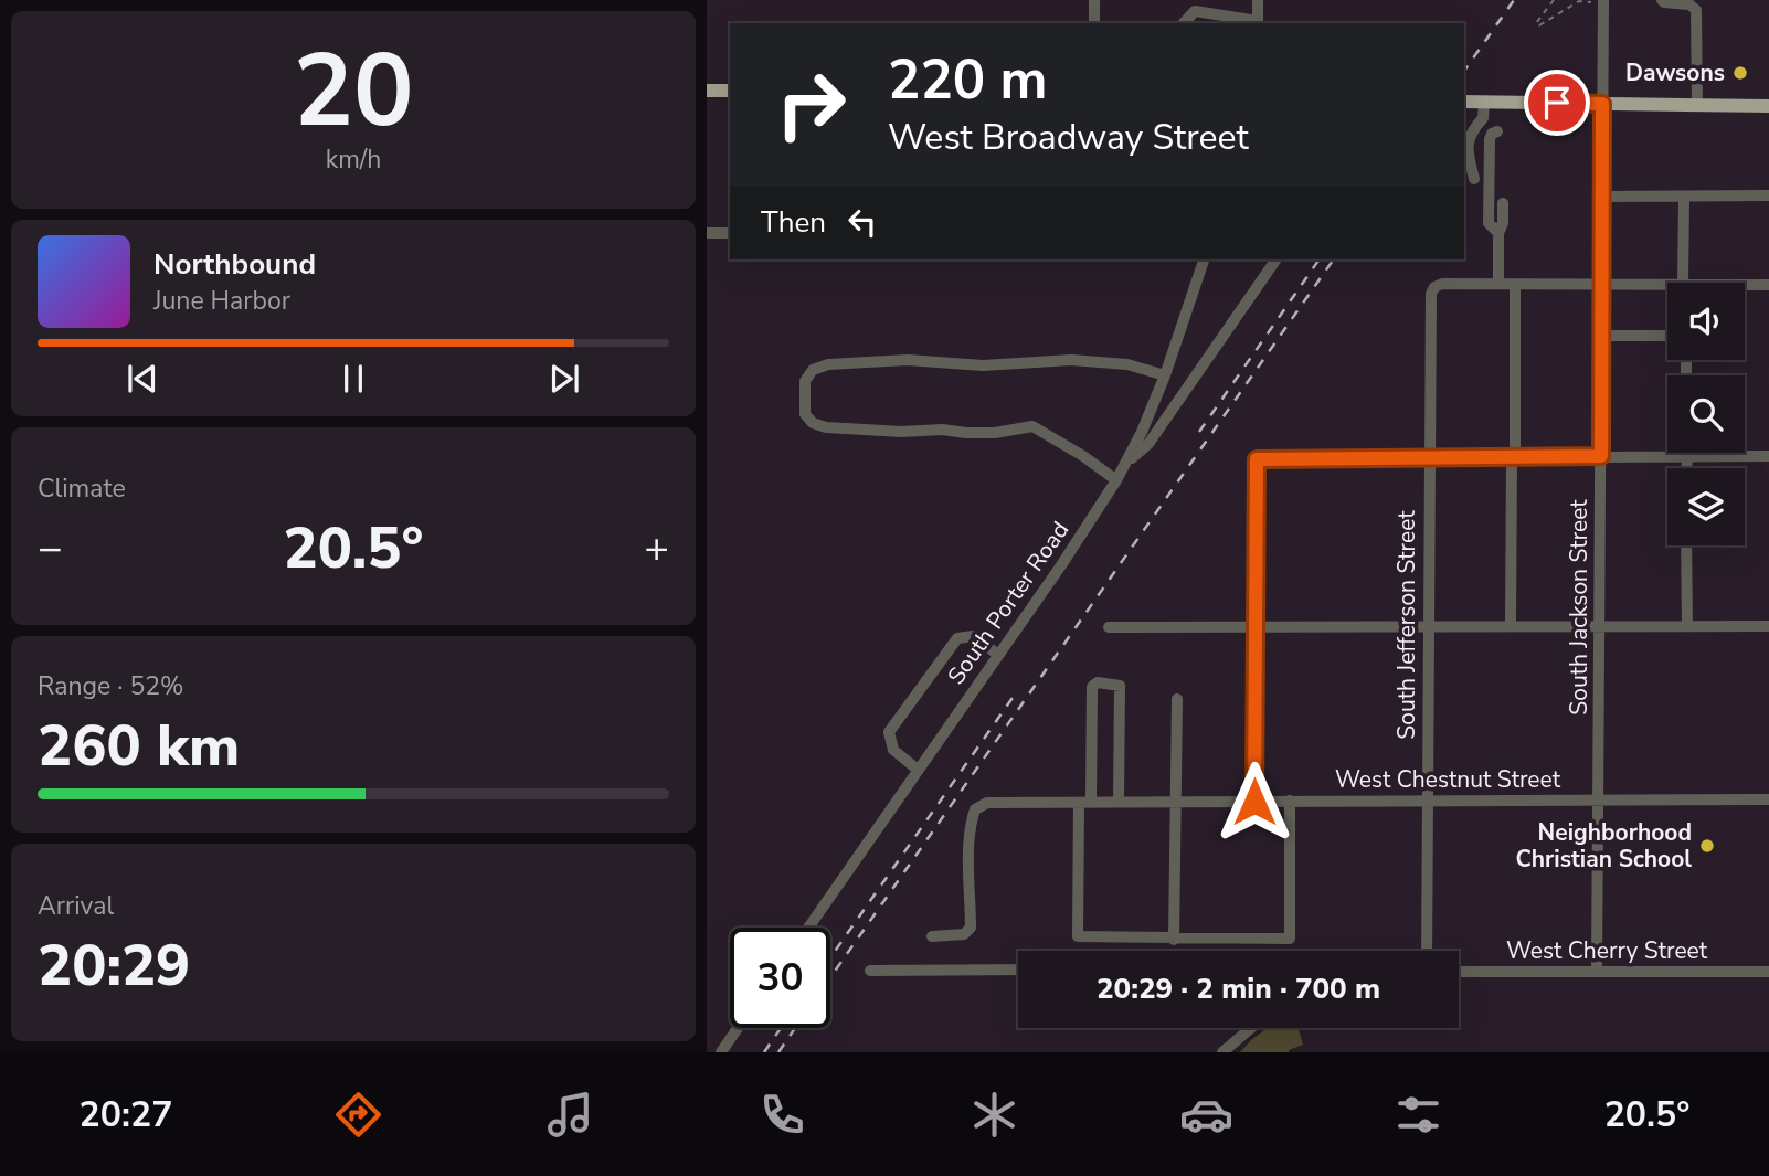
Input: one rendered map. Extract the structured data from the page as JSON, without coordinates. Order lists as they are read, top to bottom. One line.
{"streets":{"street":["South Porter Road","South Jackson Street","South Jefferson Street","West Chestnut Street","West Cherry Street"]},"crossings":[["South Jackson Street","West Chestnut Street"],["South Jackson Street","West Cherry Street"],["South Jefferson Street","West Chestnut Street"]],"places":["Dawsons","Neighborhood Christian School"],"page":{"tile":[["20","km/h"],"Climate",["Range · 52%","260 km"],["Arrival","20:29"]],"turn":["220 m","West Broadway Street"],"then":"Then","song":["Northbound","June Harbor"],"heat":["−","20.5°","+"],"limit":"30","trip":"20:29 · 2 min · 700 m","tabs":["20:27","20.5°"]}}
